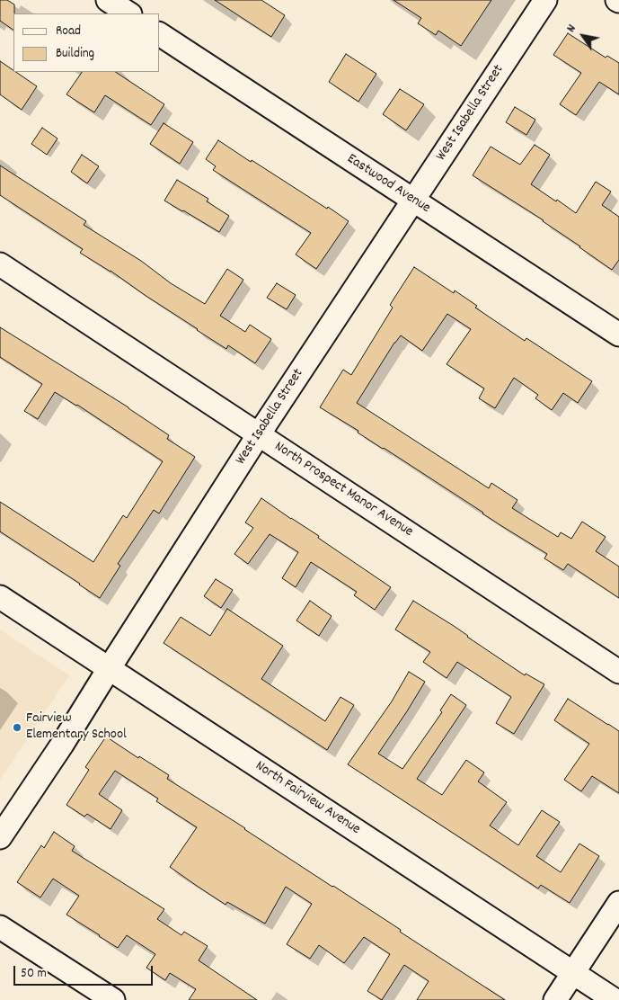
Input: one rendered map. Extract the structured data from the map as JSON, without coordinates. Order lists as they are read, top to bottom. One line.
{"streets":{"street":["West Isabella Street","Eastwood Avenue","North Prospect Manor Avenue","North Fairview Avenue"]},"crossings":[["West Isabella Street","Eastwood Avenue"],["West Isabella Street","North Prospect Manor Avenue"],["West Isabella Street","North Fairview Avenue"]],"places":["Fairview Elementary School"],"legend":["Road","Building"],"scale_bar":"50 m","north":"top left"}
